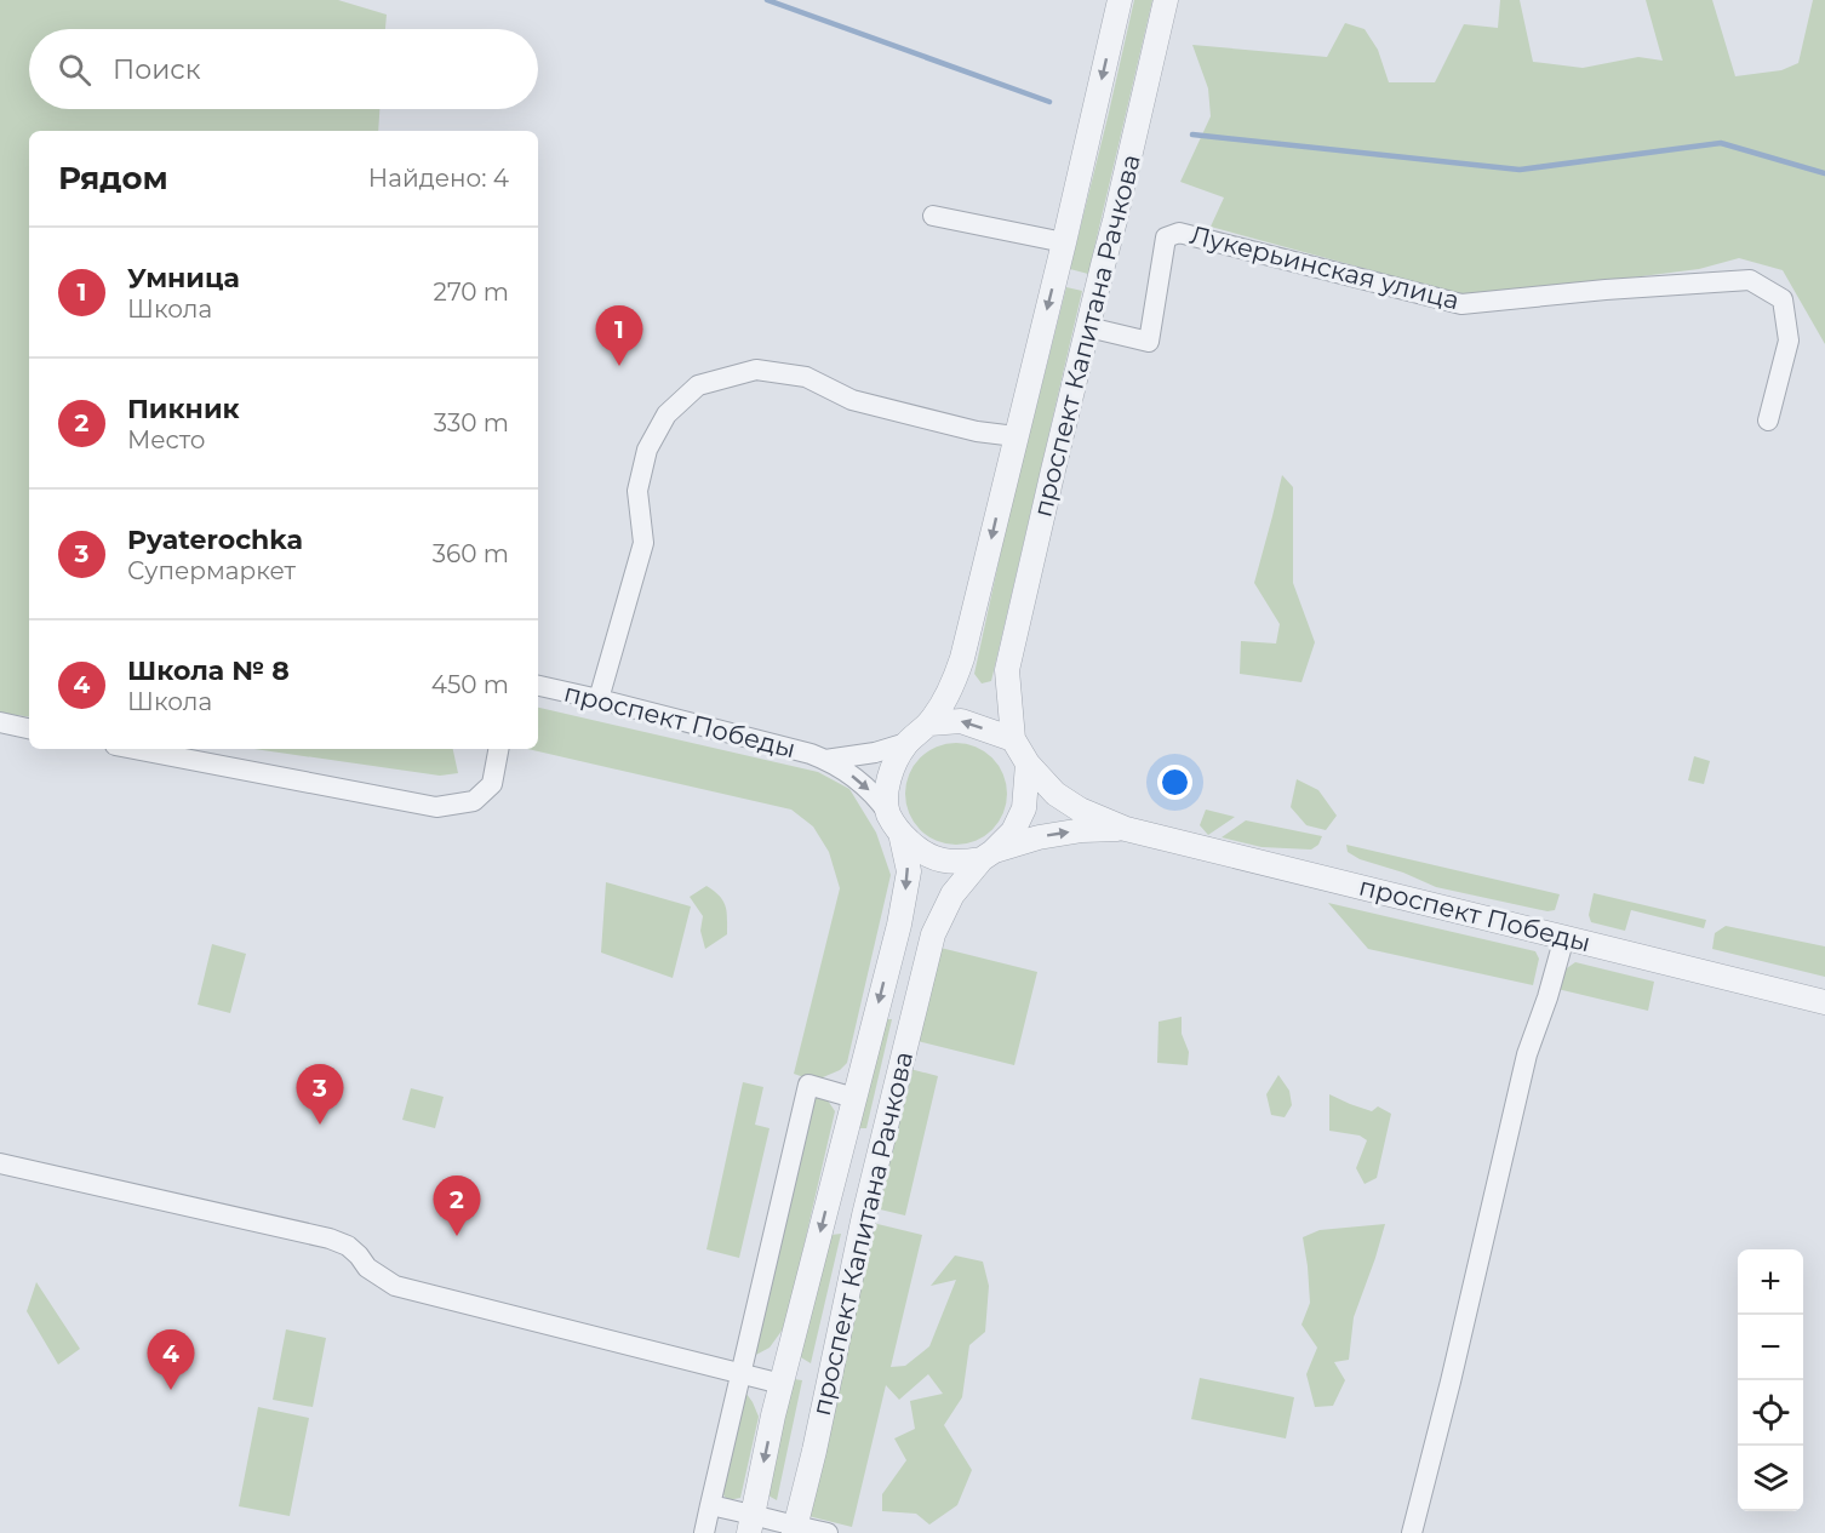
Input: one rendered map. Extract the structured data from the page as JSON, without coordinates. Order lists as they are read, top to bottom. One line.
{"streets":{"street":["Лукерьинская улица","проспект Капитана Рачкова","проспект Победы"]},"crossings":[["Лукерьинская улица","проспект Капитана Рачкова"]],"page":{"search":"Поиск","heading":["Рядом","Найдено: 4"],"list":[{"mark":"1","name":"Умница","note":"Школа","value":"270 m"},{"mark":"2","name":"Пикник","note":"Место","value":"330 m"},{"mark":"3","name":"Pyaterochka","note":"Супермаркет","value":"360 m"},{"mark":"4","name":"Школа № 8","note":"Школа","value":"450 m"}],"pins":["1","3","2","4"],"map_buttons":["+","−"]}}
